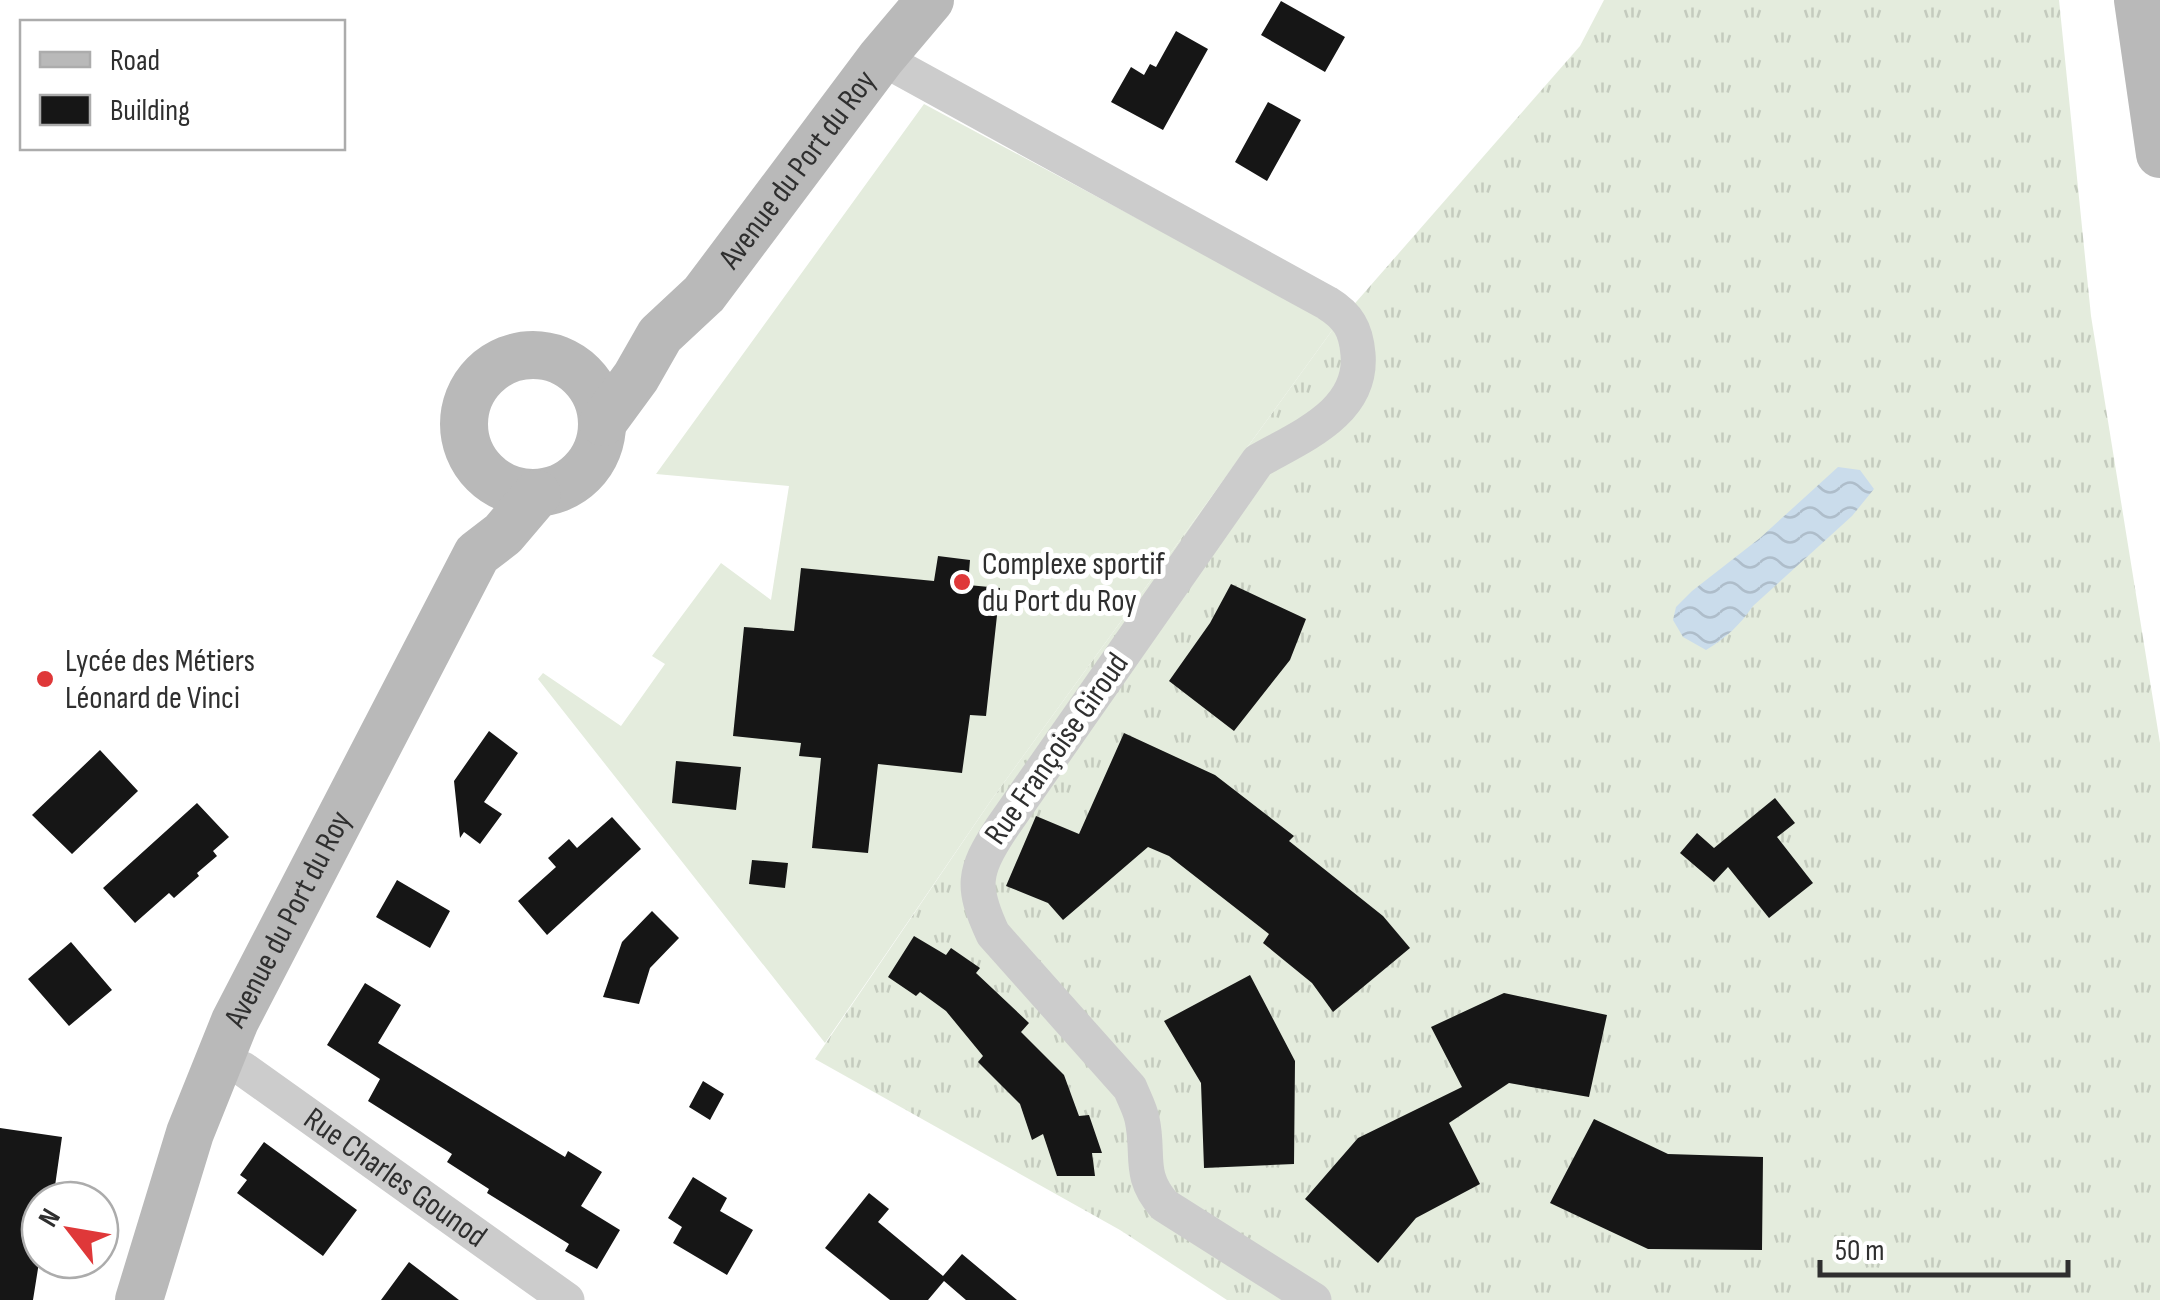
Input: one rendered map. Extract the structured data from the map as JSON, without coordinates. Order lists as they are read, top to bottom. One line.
{"streets":{"street":["Avenue du Port du Roy","Rue Françoise Giroud","Rue Charles Gounod"]},"crossings":[["Avenue du Port du Roy","Rue Françoise Giroud"],["Avenue du Port du Roy","Rue Charles Gounod"]],"places":["Complexe sportif du Port du Roy","Lycée des Métiers Léonard de Vinci"],"legend":["Road","Building"],"scale_bar":"50 m","north":"top left"}
